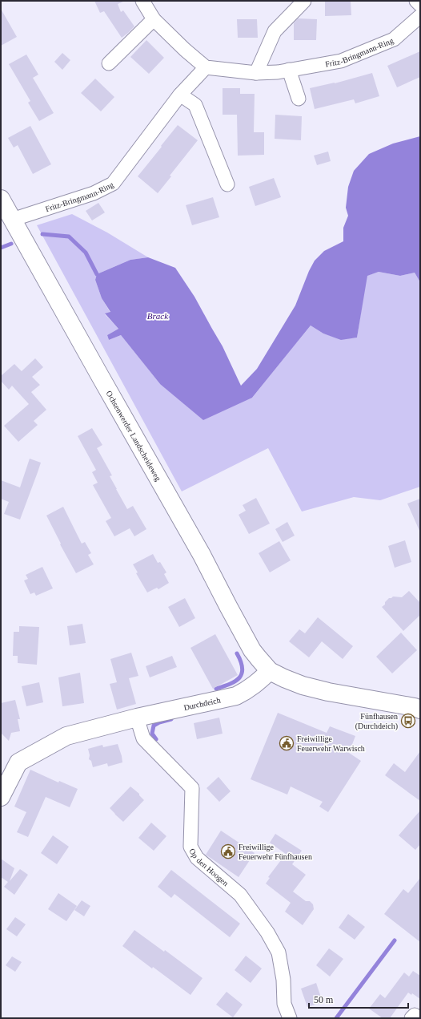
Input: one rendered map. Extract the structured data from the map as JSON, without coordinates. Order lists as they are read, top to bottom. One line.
{"streets":{"street":["Fritz-Bringmann-Ring","Ochsenwerder Landscheideweg","Durchdeich","Op den Hoogen"]},"crossings":[["Fritz-Bringmann-Ring","Ochsenwerder Landscheideweg"],["Ochsenwerder Landscheideweg","Durchdeich"],["Durchdeich","Op den Hoogen"]],"water":["Brack"],"places":{"bus stop":["Fünfhausen (Durchdeich)"],"public building":["Freiwillige Feuerwehr Warwisch","Freiwillige Feuerwehr Fünfhausen"]},"scale_bar":"50 m"}
